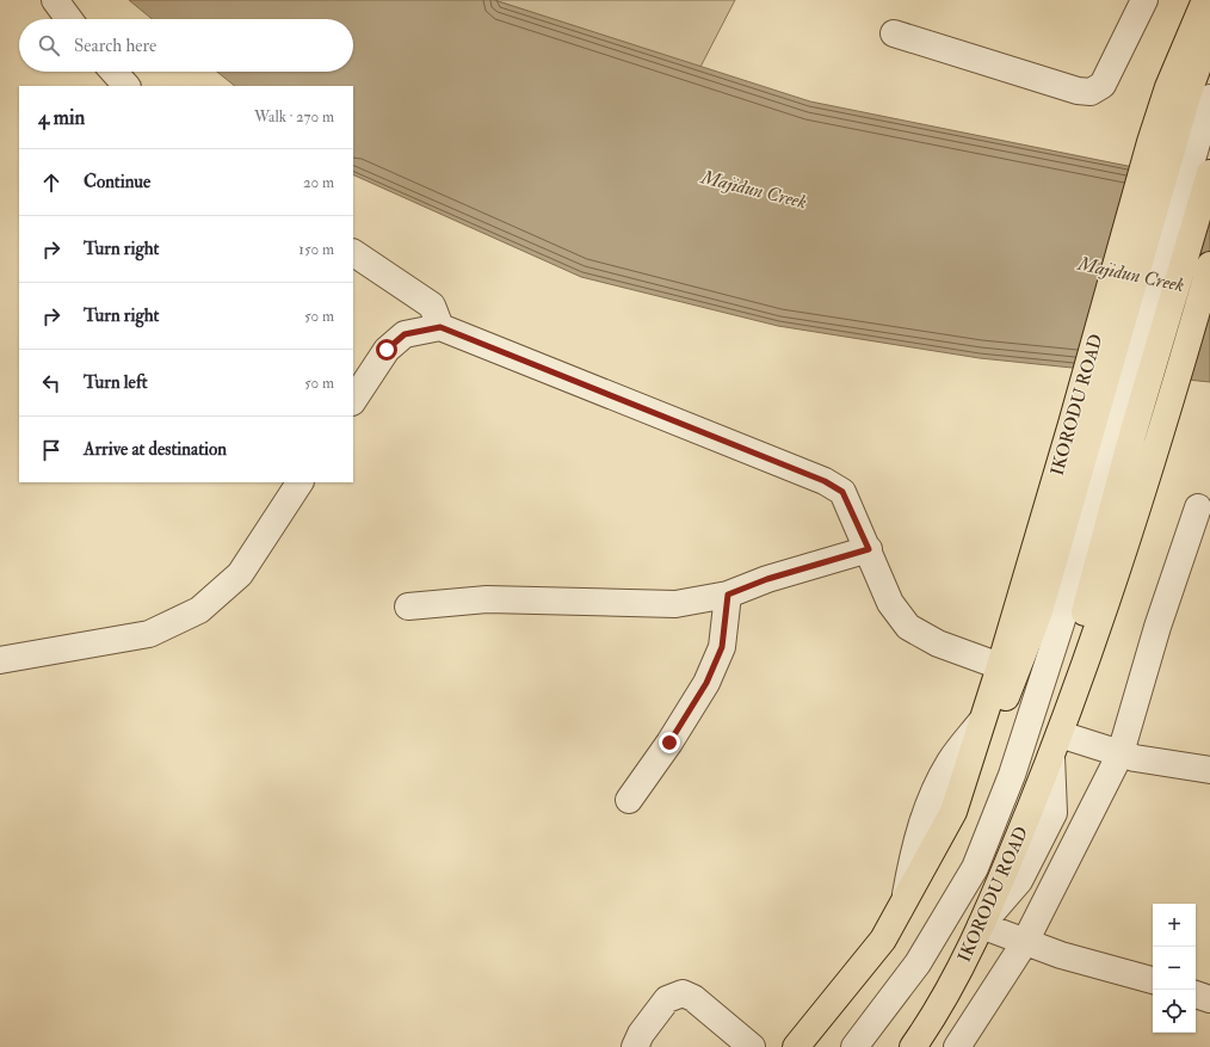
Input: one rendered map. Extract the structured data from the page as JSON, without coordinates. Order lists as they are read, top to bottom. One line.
{"streets":{"highway":["IKORODU ROAD"]},"water":["Majidun Creek"],"page":{"search":"Search here","heading":["4 min","Walk · 270 m"],"list":[["Continue","20 m"],["Turn right","150 m"],["Turn right","50 m"],["Turn left","50 m"],"Arrive at destination"],"map_buttons":["+","−"]}}
